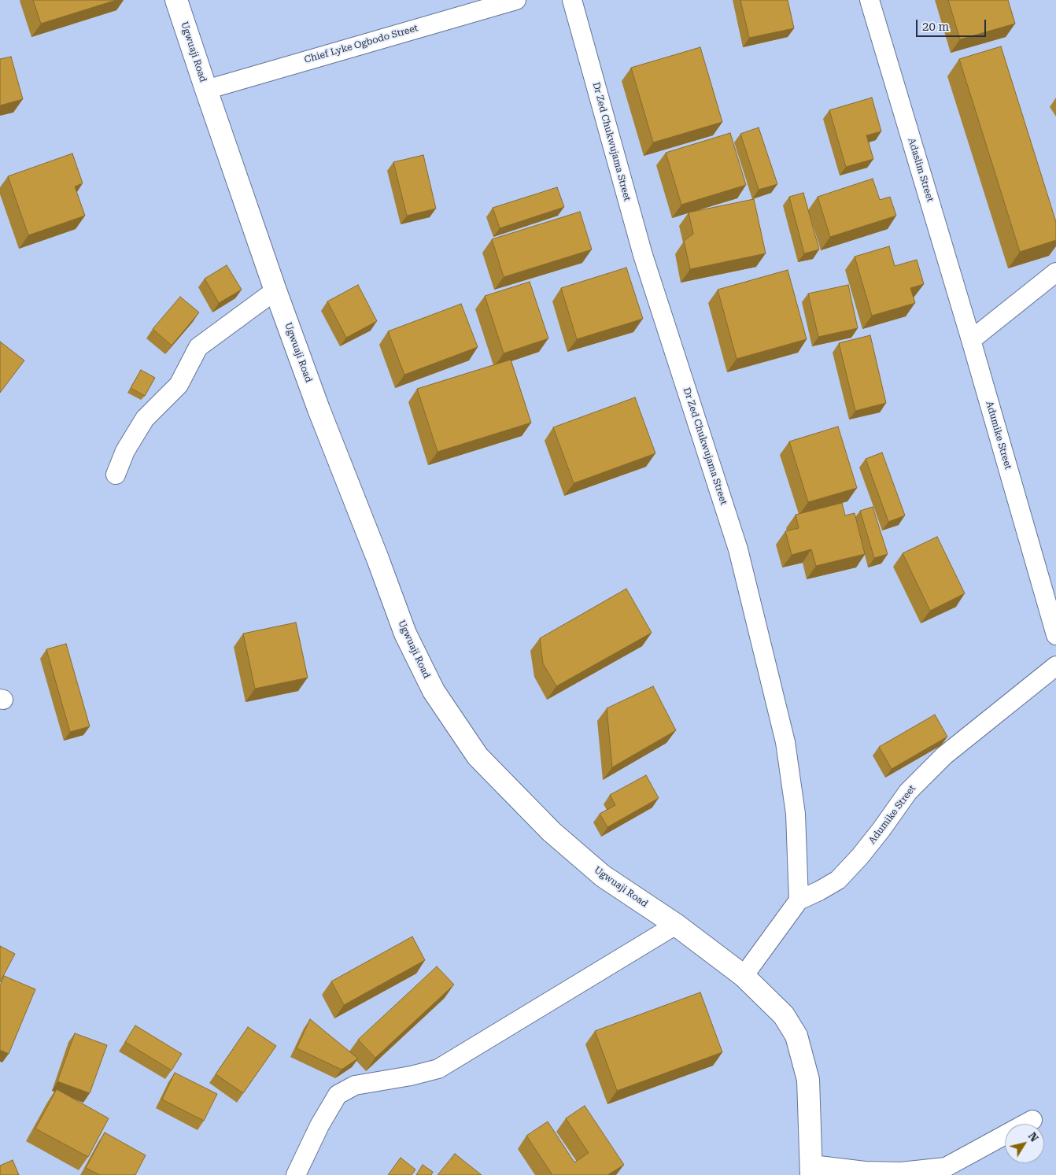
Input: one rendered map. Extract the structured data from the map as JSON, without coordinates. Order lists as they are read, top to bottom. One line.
{"streets":{"main road":["Ugwuaji Road"],"street":["Chief Lyke Ogbodo Street","Dr Zed Chukwujama Street","Adaslim Street","Adumike Street"]},"crossings":[["Chief Lyke Ogbodo Street","Ugwuaji Road"],["Ugwuaji Road","Adumike Street"],["Dr Zed Chukwujama Street","Adumike Street"],["Adaslim Street","Adumike Street"]],"scale_bar":"20 m","north":"top right"}
